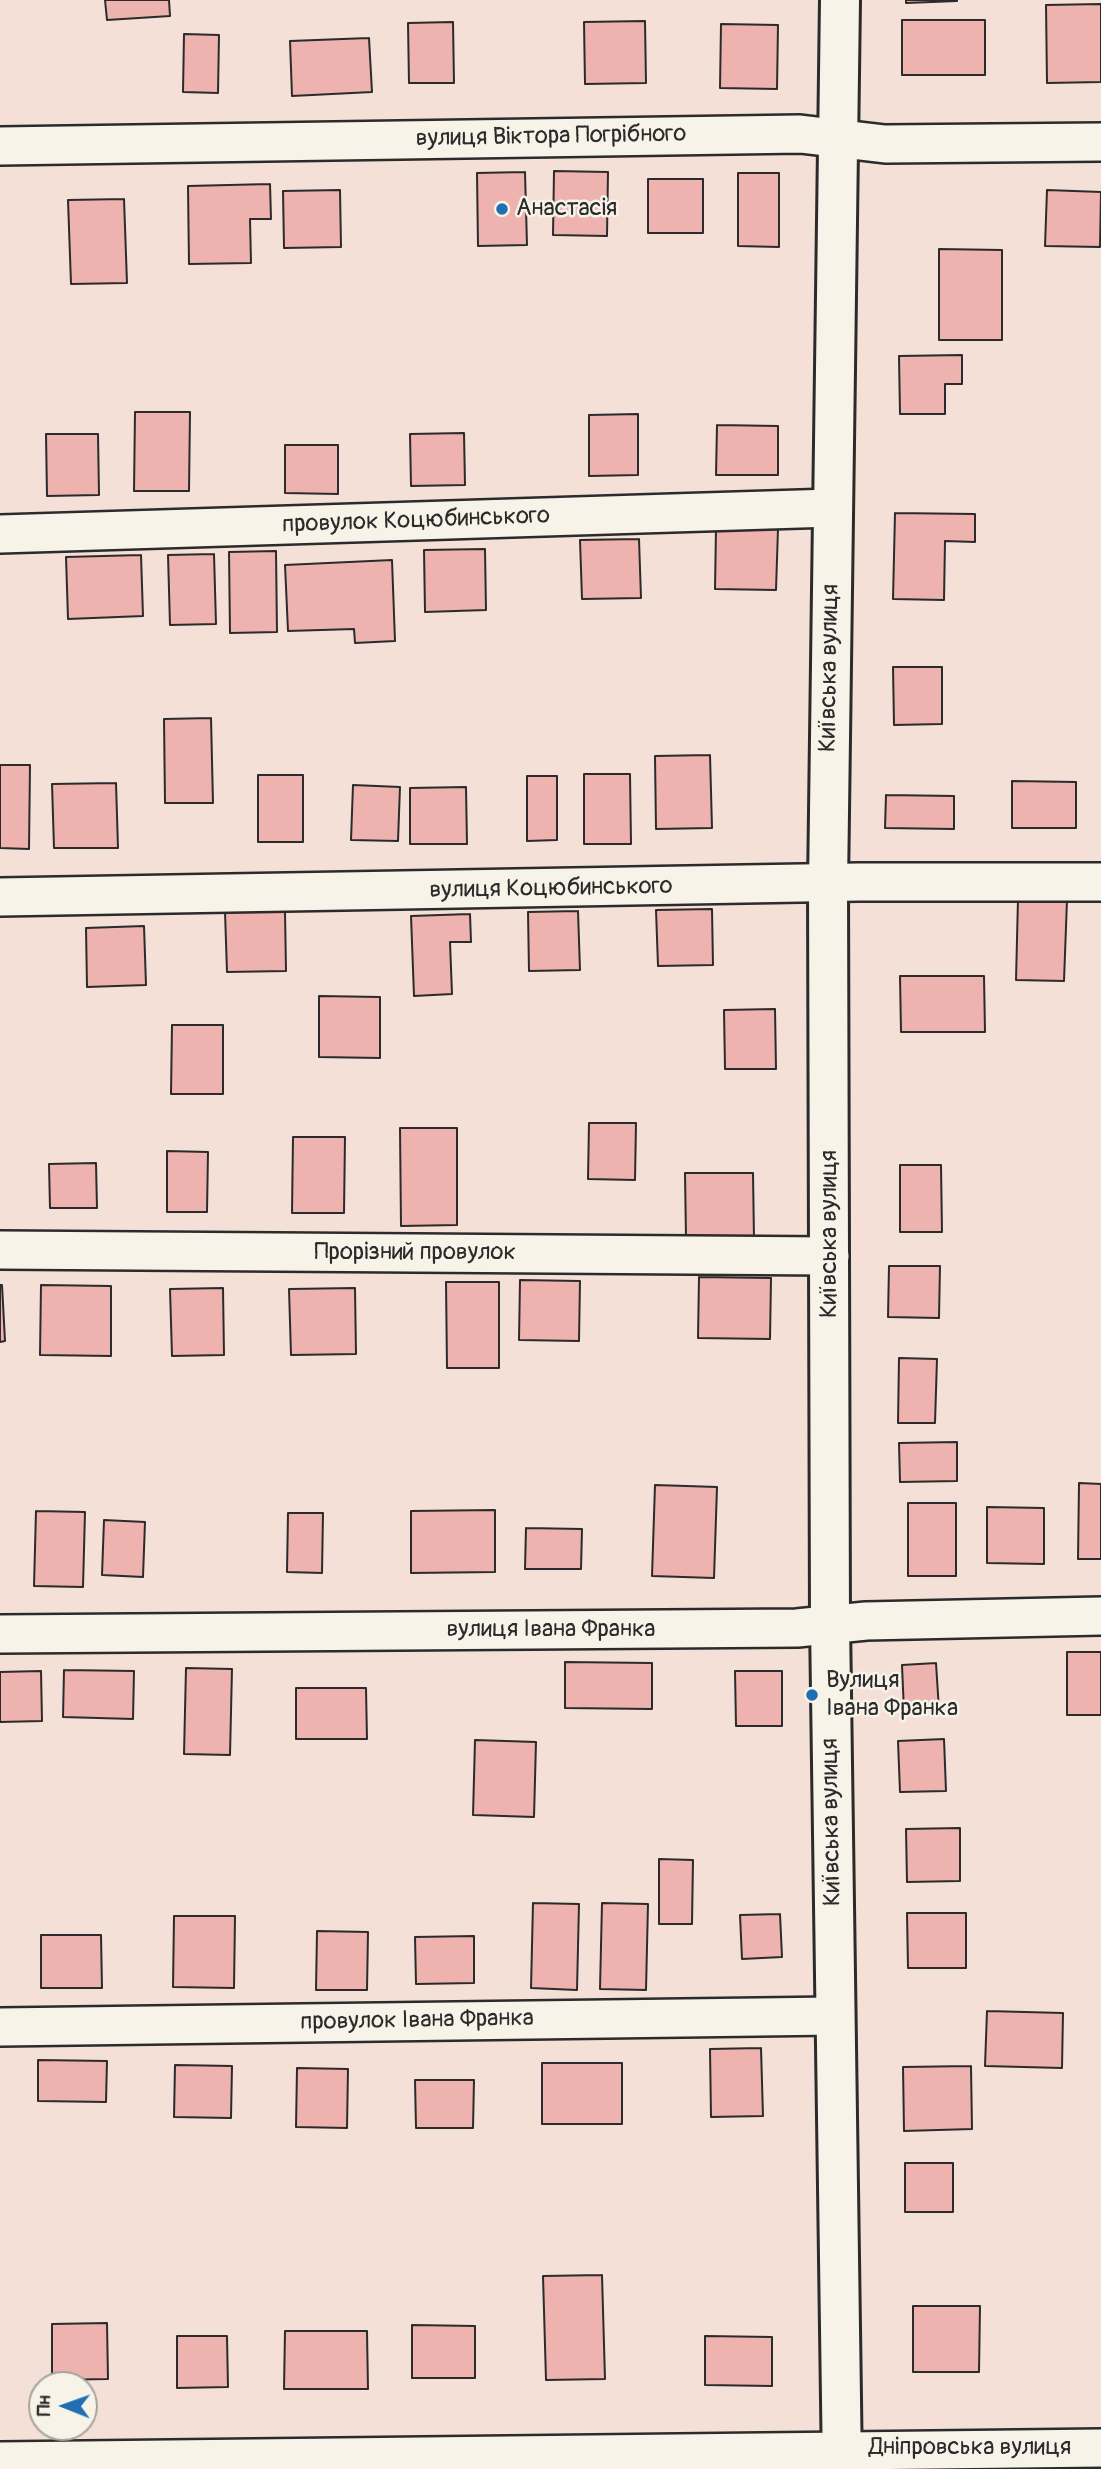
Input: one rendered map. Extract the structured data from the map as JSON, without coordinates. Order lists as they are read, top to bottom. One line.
{"streets":{"street":["вулиця Віктора Погрібного","провулок Коцюбинського","Київська вулиця","вулиця Коцюбинського","Прорізний провулок","вулиця Івана Франка","провулок Івана Франка","Дніпровська вулиця"]},"crossings":[["вулиця Віктора Погрібного","Київська вулиця"],["провулок Коцюбинського","Київська вулиця"],["Київська вулиця","вулиця Коцюбинського"],["Київська вулиця","Прорізний провулок"],["Київська вулиця","вулиця Івана Франка"],["Київська вулиця","провулок Івана Франка"],["Київська вулиця","Дніпровська вулиця"]],"places":["Анастасія","Вулиця Івана Франка"],"north":"left"}
